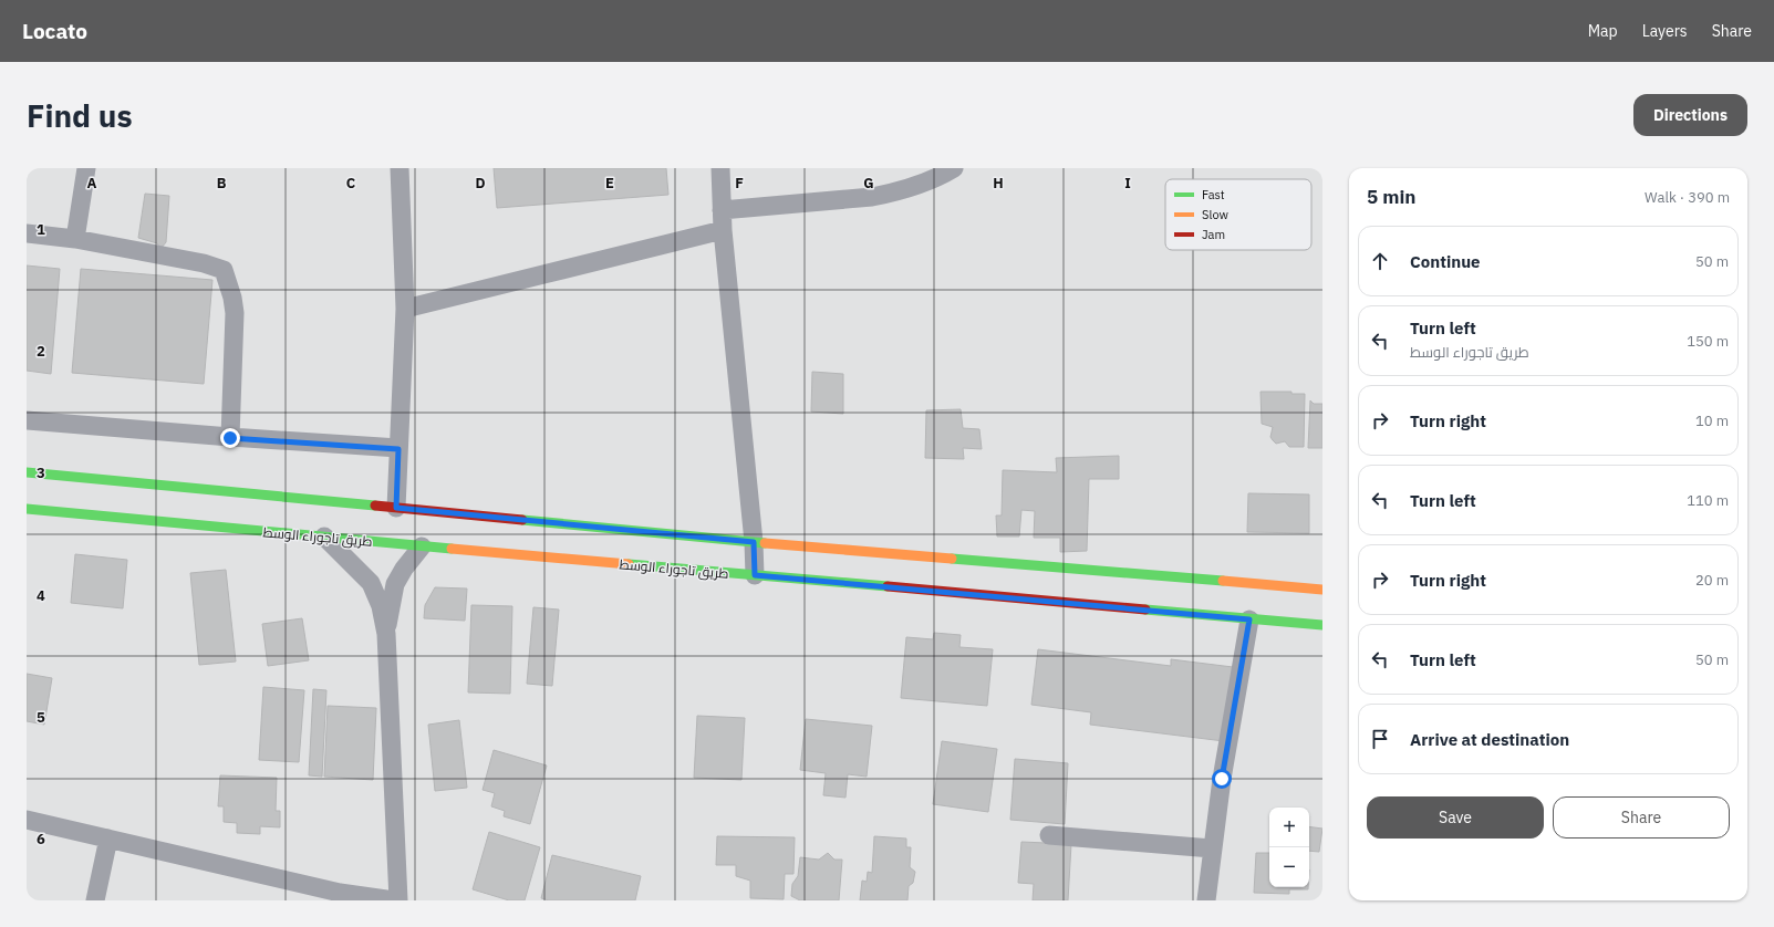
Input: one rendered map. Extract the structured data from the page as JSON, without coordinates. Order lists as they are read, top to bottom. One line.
{"streets":{"main road":["طريق تاجوراء الوسط"]},"legend":["Fast","Slow","Jam"],"page":{"header":"Locato","nav":["Map","Layers","Share"],"buttons":["Directions",["Save","Share"]],"title":"Find us","heading":["5 min","Walk · 390 m"],"list":[["Continue","50 m"],["Turn left","طريق تاجوراء الوسط","150 m"],["Turn right","10 m"],["Turn left","110 m"],["Turn right","20 m"],["Turn left","50 m"],"Arrive at destination"],"map_buttons":["+","−"]},"grid":{"columns":["A","B","C","D","E","F","G","H","I"],"rows":["1","2","3","4","5","6"]}}
